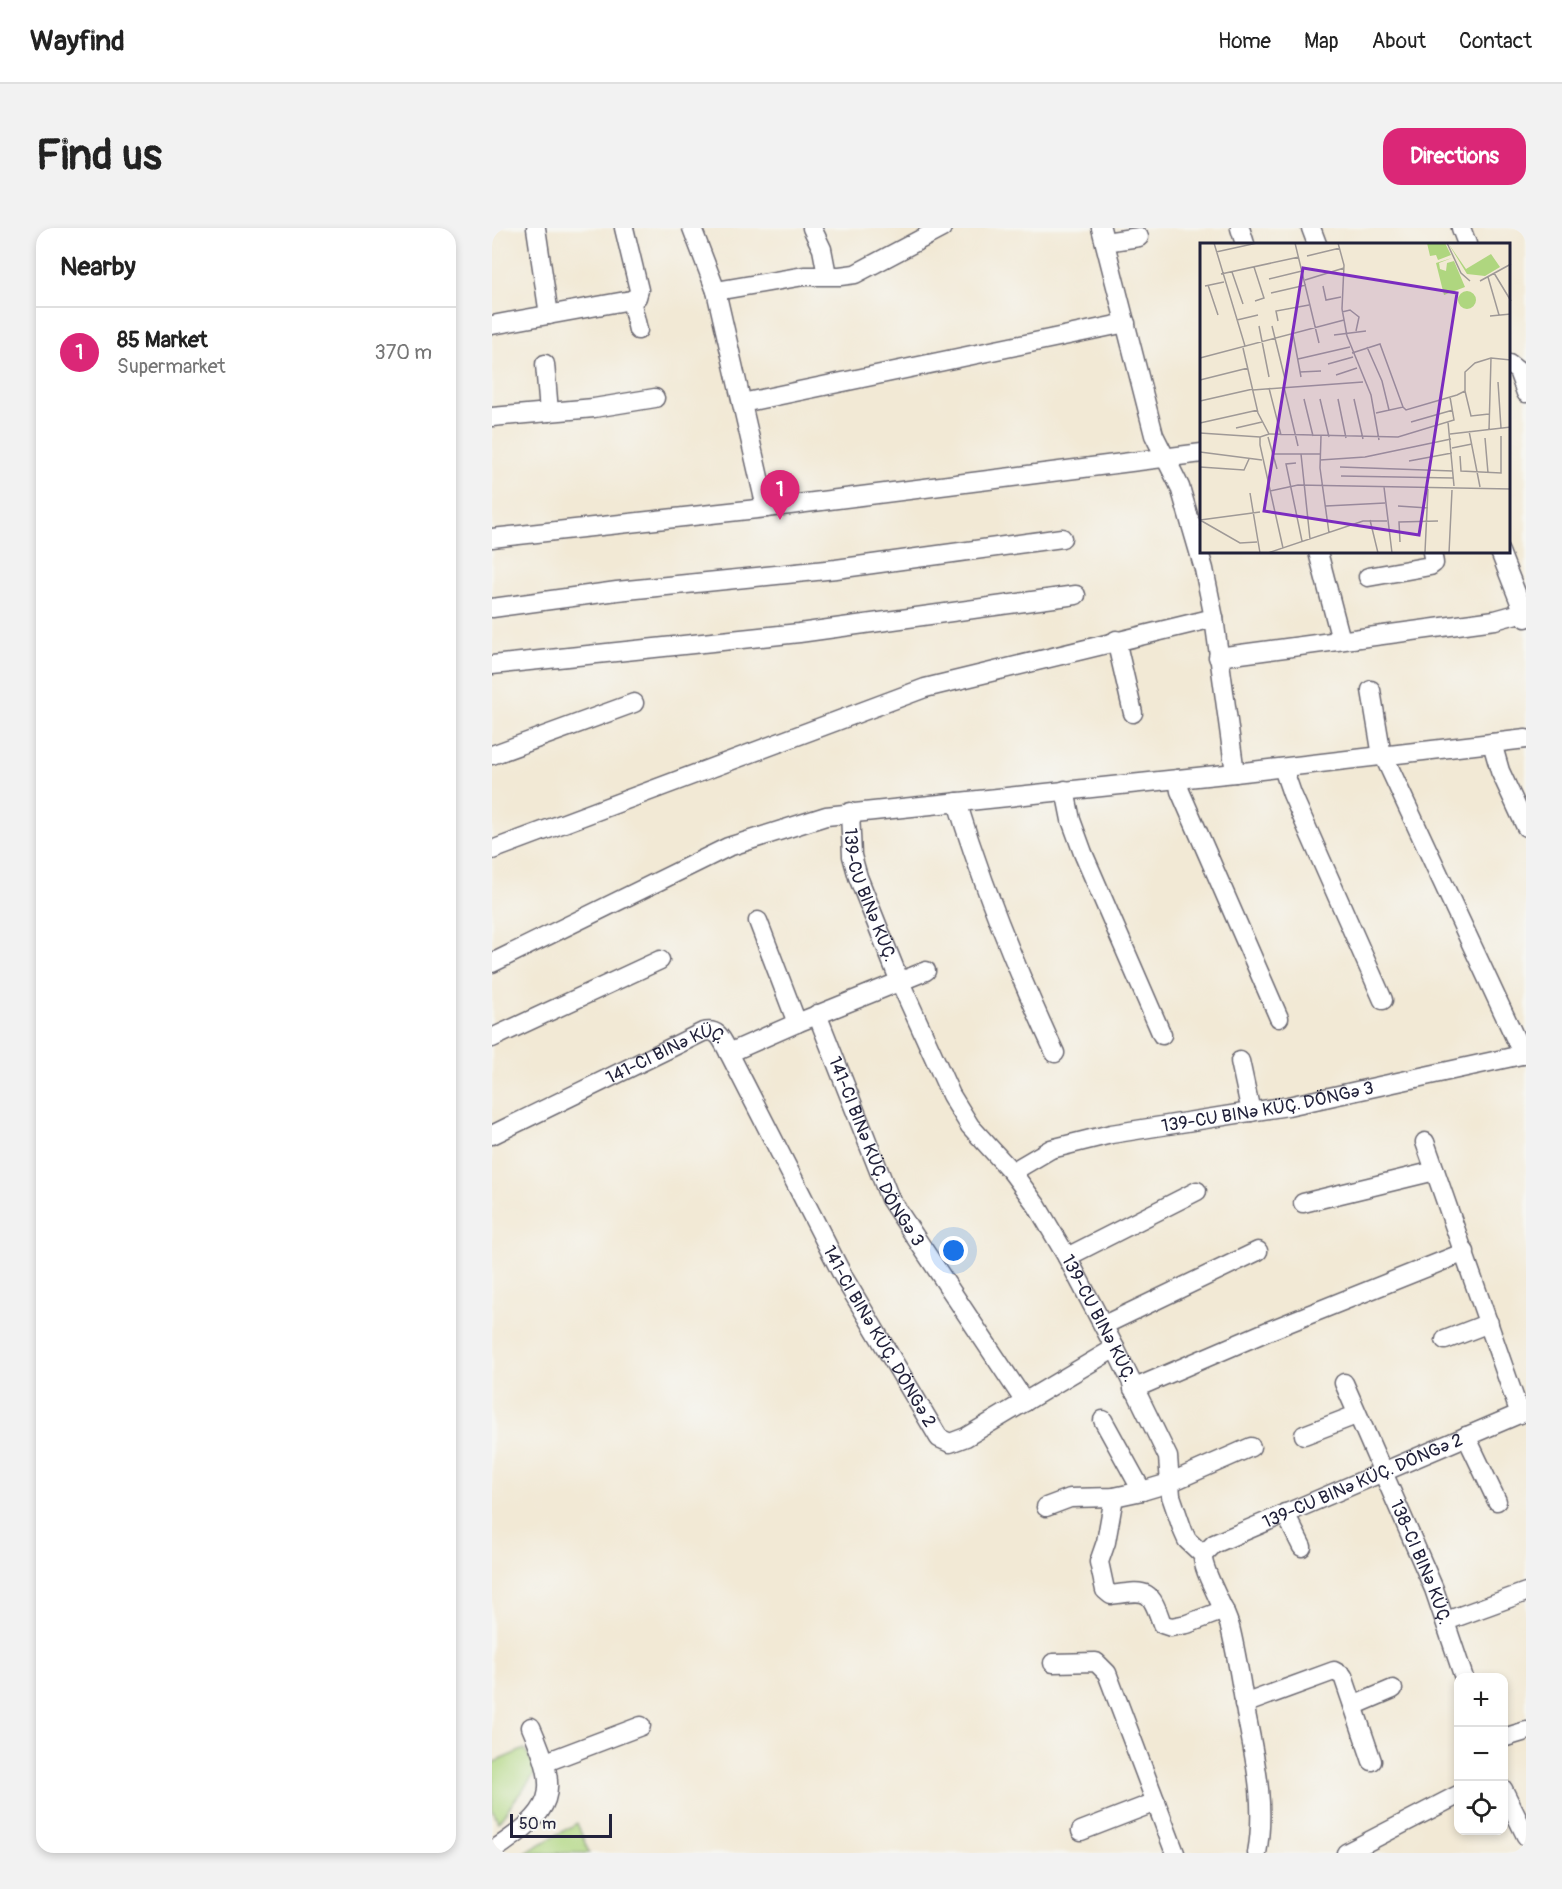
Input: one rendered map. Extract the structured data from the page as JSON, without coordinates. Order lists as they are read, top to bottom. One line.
{"streets":{"street":["139-CU BINƏ KÜÇ.","141-CI BINƏ KÜÇ.","139-CU BINƏ KÜÇ. DÖNGƏ 3","141-CI BINƏ KÜÇ. DÖNGƏ 3","141-CI BINƏ KÜÇ. DÖNGƏ 2","139-CU BINƏ KÜÇ. DÖNGƏ 2","138-CI BINƏ KÜÇ."]},"crossings":[["139-CU BINƏ KÜÇ.","141-CI BINƏ KÜÇ."],["139-CU BINƏ KÜÇ.","139-CU BINƏ KÜÇ. DÖNGƏ 3"],["139-CU BINƏ KÜÇ.","141-CI BINƏ KÜÇ. DÖNGƏ 2"],["139-CU BINƏ KÜÇ.","139-CU BINƏ KÜÇ. DÖNGƏ 2"],["141-CI BINƏ KÜÇ.","141-CI BINƏ KÜÇ. DÖNGƏ 3"],["141-CI BINƏ KÜÇ.","141-CI BINƏ KÜÇ. DÖNGƏ 2"],["141-CI BINƏ KÜÇ. DÖNGƏ 3","141-CI BINƏ KÜÇ. DÖNGƏ 2"],["139-CU BINƏ KÜÇ. DÖNGƏ 2","138-CI BINƏ KÜÇ."]],"scale_bar":"50 m","page":{"header":"Wayfind","nav":["Home","Map","About","Contact"],"buttons":"Directions","title":"Find us","heading":"Nearby","list":[{"mark":"1","name":"85 Market","note":"Supermarket","value":"370 m"}],"pins":"1","map_buttons":["+","−"],"scale":"50 m"}}
